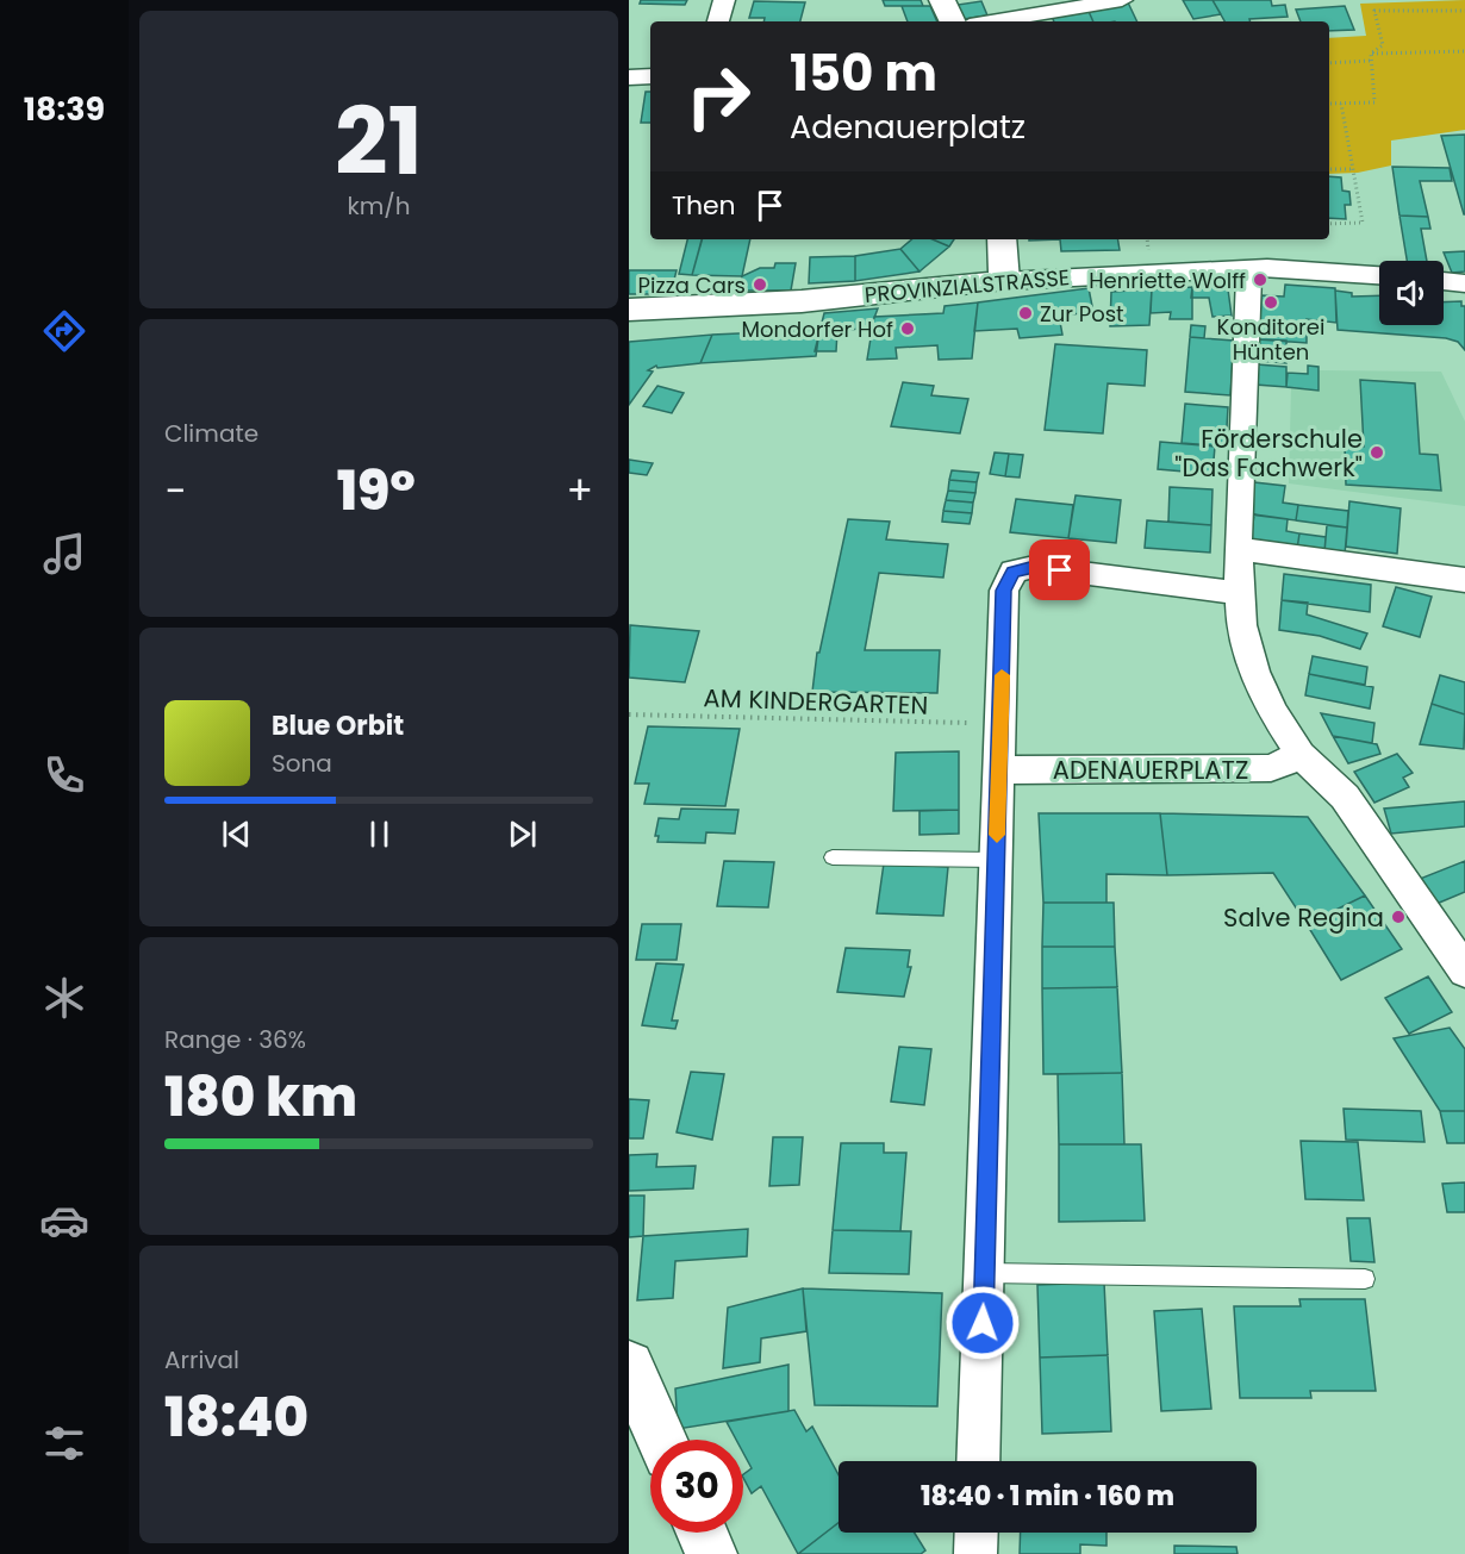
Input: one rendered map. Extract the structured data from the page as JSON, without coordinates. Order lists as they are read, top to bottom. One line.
{"streets":{"street":["PROVINZIALSTRASSE","ADENAUERPLATZ"],"path":["AM KINDERGARTEN"]},"places":["Henriette Wolff","Pizza Cars","Konditorei Hünten","Zur Post","Mondorfer Hof","Förderschule \"Das Fachwerk\"","Salve Regina"],"page":{"tabs":"18:39","tile":[["21","km/h"],"Climate",["Range · 36%","180 km"],["Arrival","18:40"]],"turn":["150 m","Adenauerplatz"],"then":"Then","heat":["−","19°","+"],"song":["Blue Orbit","Sona"],"limit":"30","trip":"18:40 · 1 min · 160 m"}}
